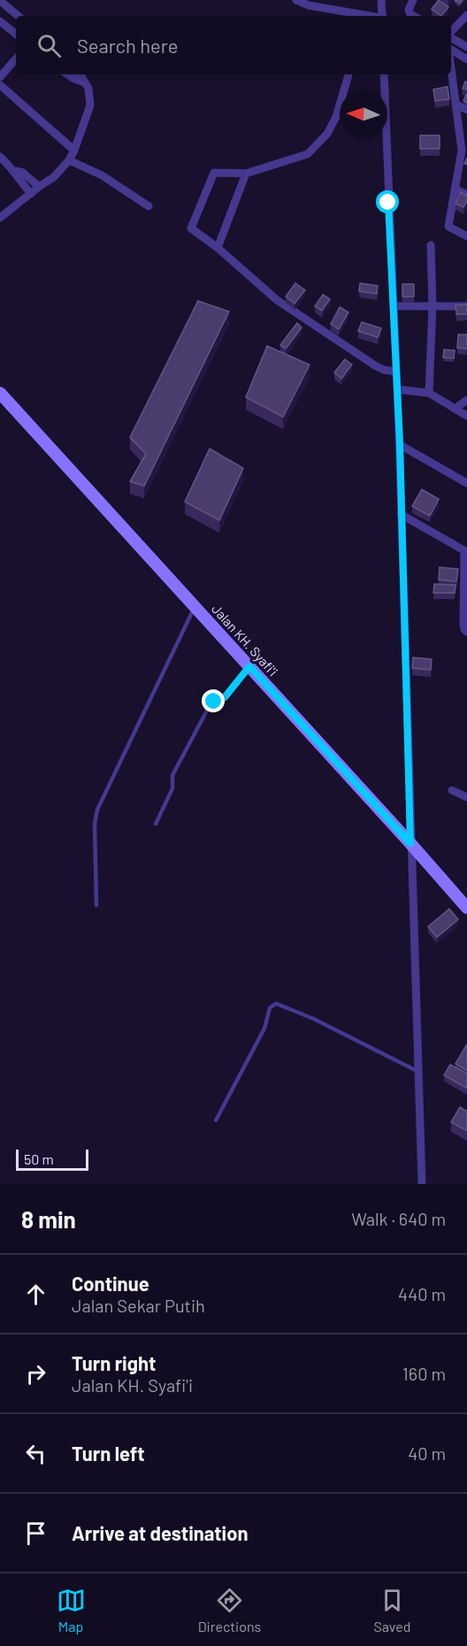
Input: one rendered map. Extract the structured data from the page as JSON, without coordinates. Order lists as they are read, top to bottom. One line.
{"streets":{"main road":["Jalan KH. Syafi'i"]},"scale_bar":"50 m","north":"left","page":{"search":"Search here","scale":"50 m","heading":["8 min","Walk · 640 m"],"list":[["Continue","Jalan Sekar Putih","440 m"],["Turn right","Jalan KH. Syafi'i","160 m"],["Turn left","40 m"],"Arrive at destination"],"nav":["Map","Directions","Saved"]}}
